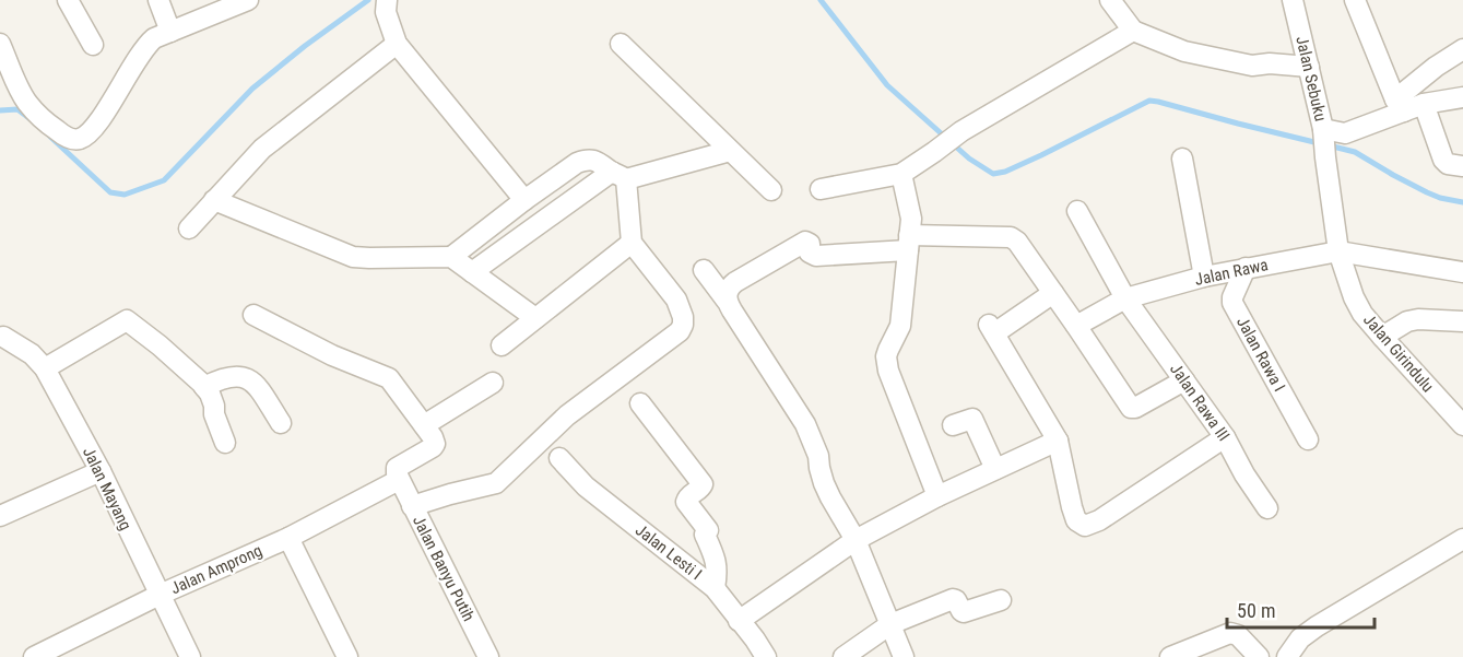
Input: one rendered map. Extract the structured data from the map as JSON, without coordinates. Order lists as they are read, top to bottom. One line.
{"streets":{"street":["Jalan Sebuku","Jalan Rawa","Jalan Girindulu","Jalan Rawa I","Jalan Rawa III","Jalan Mayang","Jalan Lesti I","Jalan Banyu Putih","Jalan Amprong"]},"crossings":[["Jalan Sebuku","Jalan Girindulu"],["Jalan Rawa","Jalan Girindulu"],["Jalan Rawa","Jalan Rawa I"],["Jalan Rawa","Jalan Rawa III"],["Jalan Mayang","Jalan Amprong"],["Jalan Banyu Putih","Jalan Amprong"]],"scale_bar":"50 m"}
